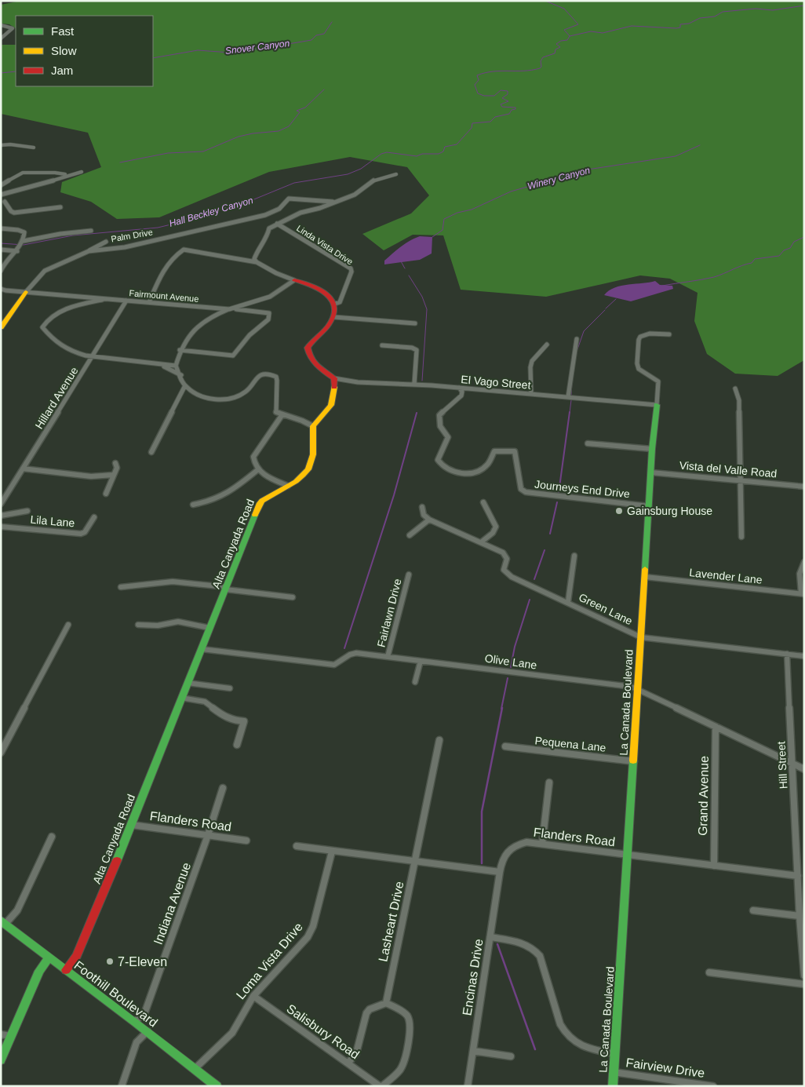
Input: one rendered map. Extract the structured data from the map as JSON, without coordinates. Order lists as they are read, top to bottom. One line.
{"streets":{"street":["Palm Drive","Linda Vista Drive","Fairmount Avenue","El Vago Street","Hillard Avenue","Vista del Valle Road","Journeys End Drive","Lila Lane","Alta Canyada Road","Lavender Lane","Green Lane","Fairlawn Drive","Olive Lane","La Canada Boulevard","Pequena Lane","Hill Street","Grand Avenue","Flanders Road","Indiana Avenue","Lasheart Drive","Loma Vista Drive","Encinas Drive","Foothill Boulevard","Salisbury Road","Fairview Drive"]},"crossings":[["Palm Drive","Fairmount Avenue"],["Fairmount Avenue","Hillard Avenue"],["El Vago Street","Journeys End Drive"],["El Vago Street","La Canada Boulevard"],["Vista del Valle Road","La Canada Boulevard"],["Journeys End Drive","La Canada Boulevard"],["Alta Canyada Road","Olive Lane"],["Alta Canyada Road","Flanders Road"],["Alta Canyada Road","Foothill Boulevard"],["Lavender Lane","La Canada Boulevard"],["Green Lane","La Canada Boulevard"],["Green Lane","Hill Street"],["Fairlawn Drive","Olive Lane"],["Olive Lane","La Canada Boulevard"],["Olive Lane","Hill Street"],["Olive Lane","Grand Avenue"],["La Canada Boulevard","Pequena Lane"],["La Canada Boulevard","Flanders Road"],["La Canada Boulevard","Fairview Drive"],["Hill Street","Flanders Road"],["Grand Avenue","Flanders Road"],["Flanders Road","Indiana Avenue"],["Flanders Road","Encinas Drive"],["Indiana Avenue","Foothill Boulevard"],["Loma Vista Drive","Foothill Boulevard"],["Loma Vista Drive","Salisbury Road"]],"water":["Snover Canyon","Winery Canyon","Hall Beckley Canyon"],"places":["Gainsburg House","7-Eleven"],"legend":["Fast","Slow","Jam"]}
